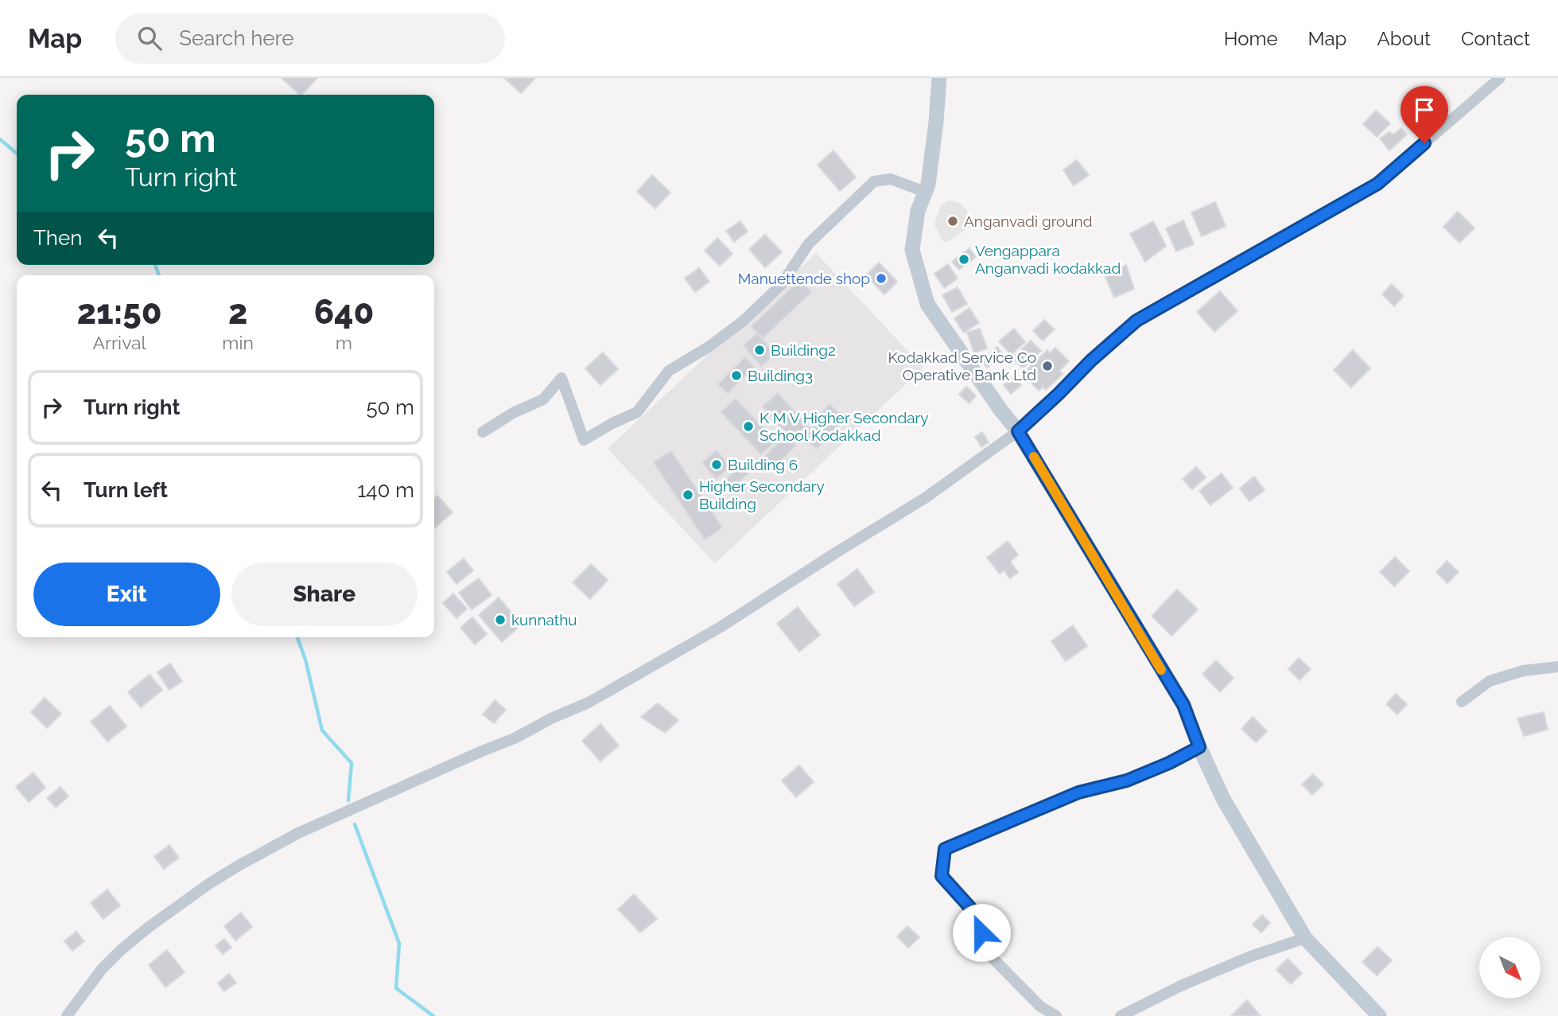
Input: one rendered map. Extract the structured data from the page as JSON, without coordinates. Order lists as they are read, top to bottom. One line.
{"places":["Anganvadi ground","Vengappara Anganvadi kodakkad","Manuettende shop","Building2","Kodakkad Service Co Operative Bank Ltd","Building3","K M V Higher Secondary School Kodakkad","Building 6","Higher Secondary Building","kunnathu"],"north":"bottom right","page":{"header":"Map","search":"Search here","nav":["Home","Map","About","Contact"],"turn":["50 m","Turn right"],"then":"Then","eta":["21:50","Arrival","2","min","640","m"],"list":[{"name":"Turn right","value":"50 m"},{"name":"Turn left","value":"140 m"}],"buttons":["Exit","Share"]}}
